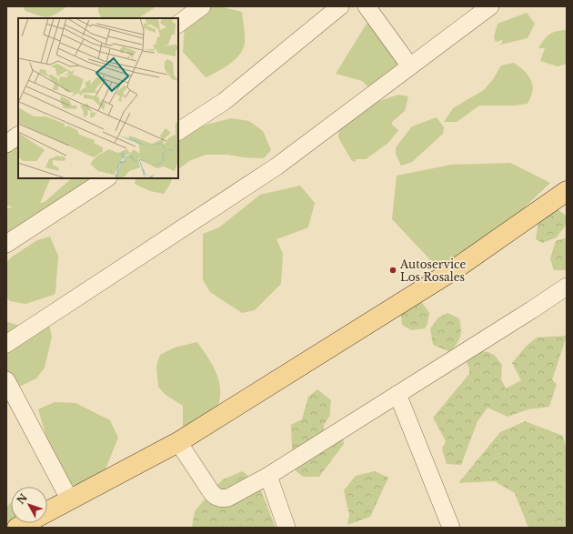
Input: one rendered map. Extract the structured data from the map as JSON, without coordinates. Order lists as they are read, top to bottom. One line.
{"places":["Autoservice Los Rosales"],"north":"top left"}
